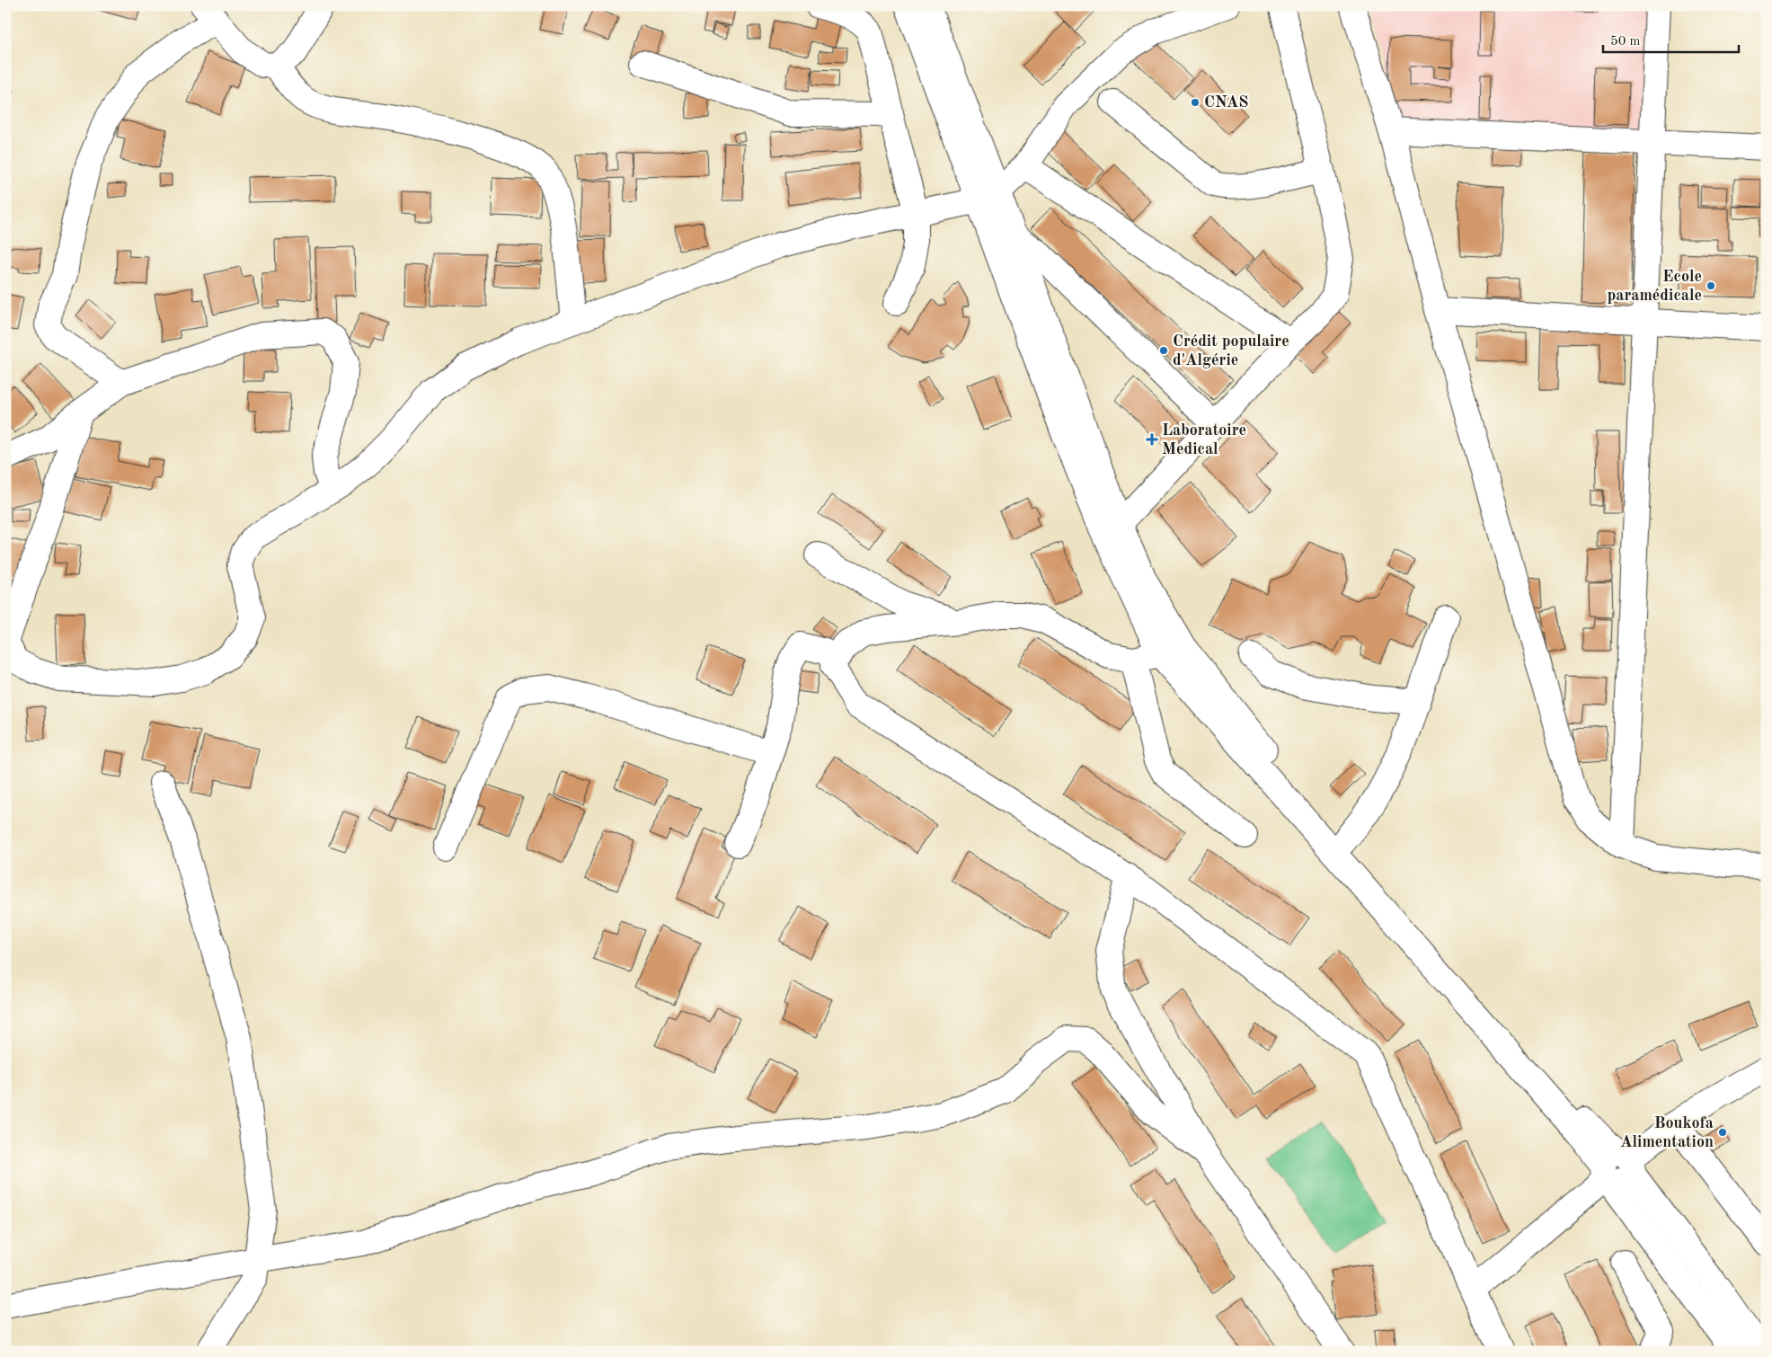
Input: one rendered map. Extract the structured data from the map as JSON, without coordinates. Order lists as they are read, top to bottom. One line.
{"places":{"other":["CNAS","Ecole paramédicale","Crédit populaire d'Algérie","Boukofa Alimentation"],"health":["Laboratoire Medical"]},"scale_bar":"50 m"}
